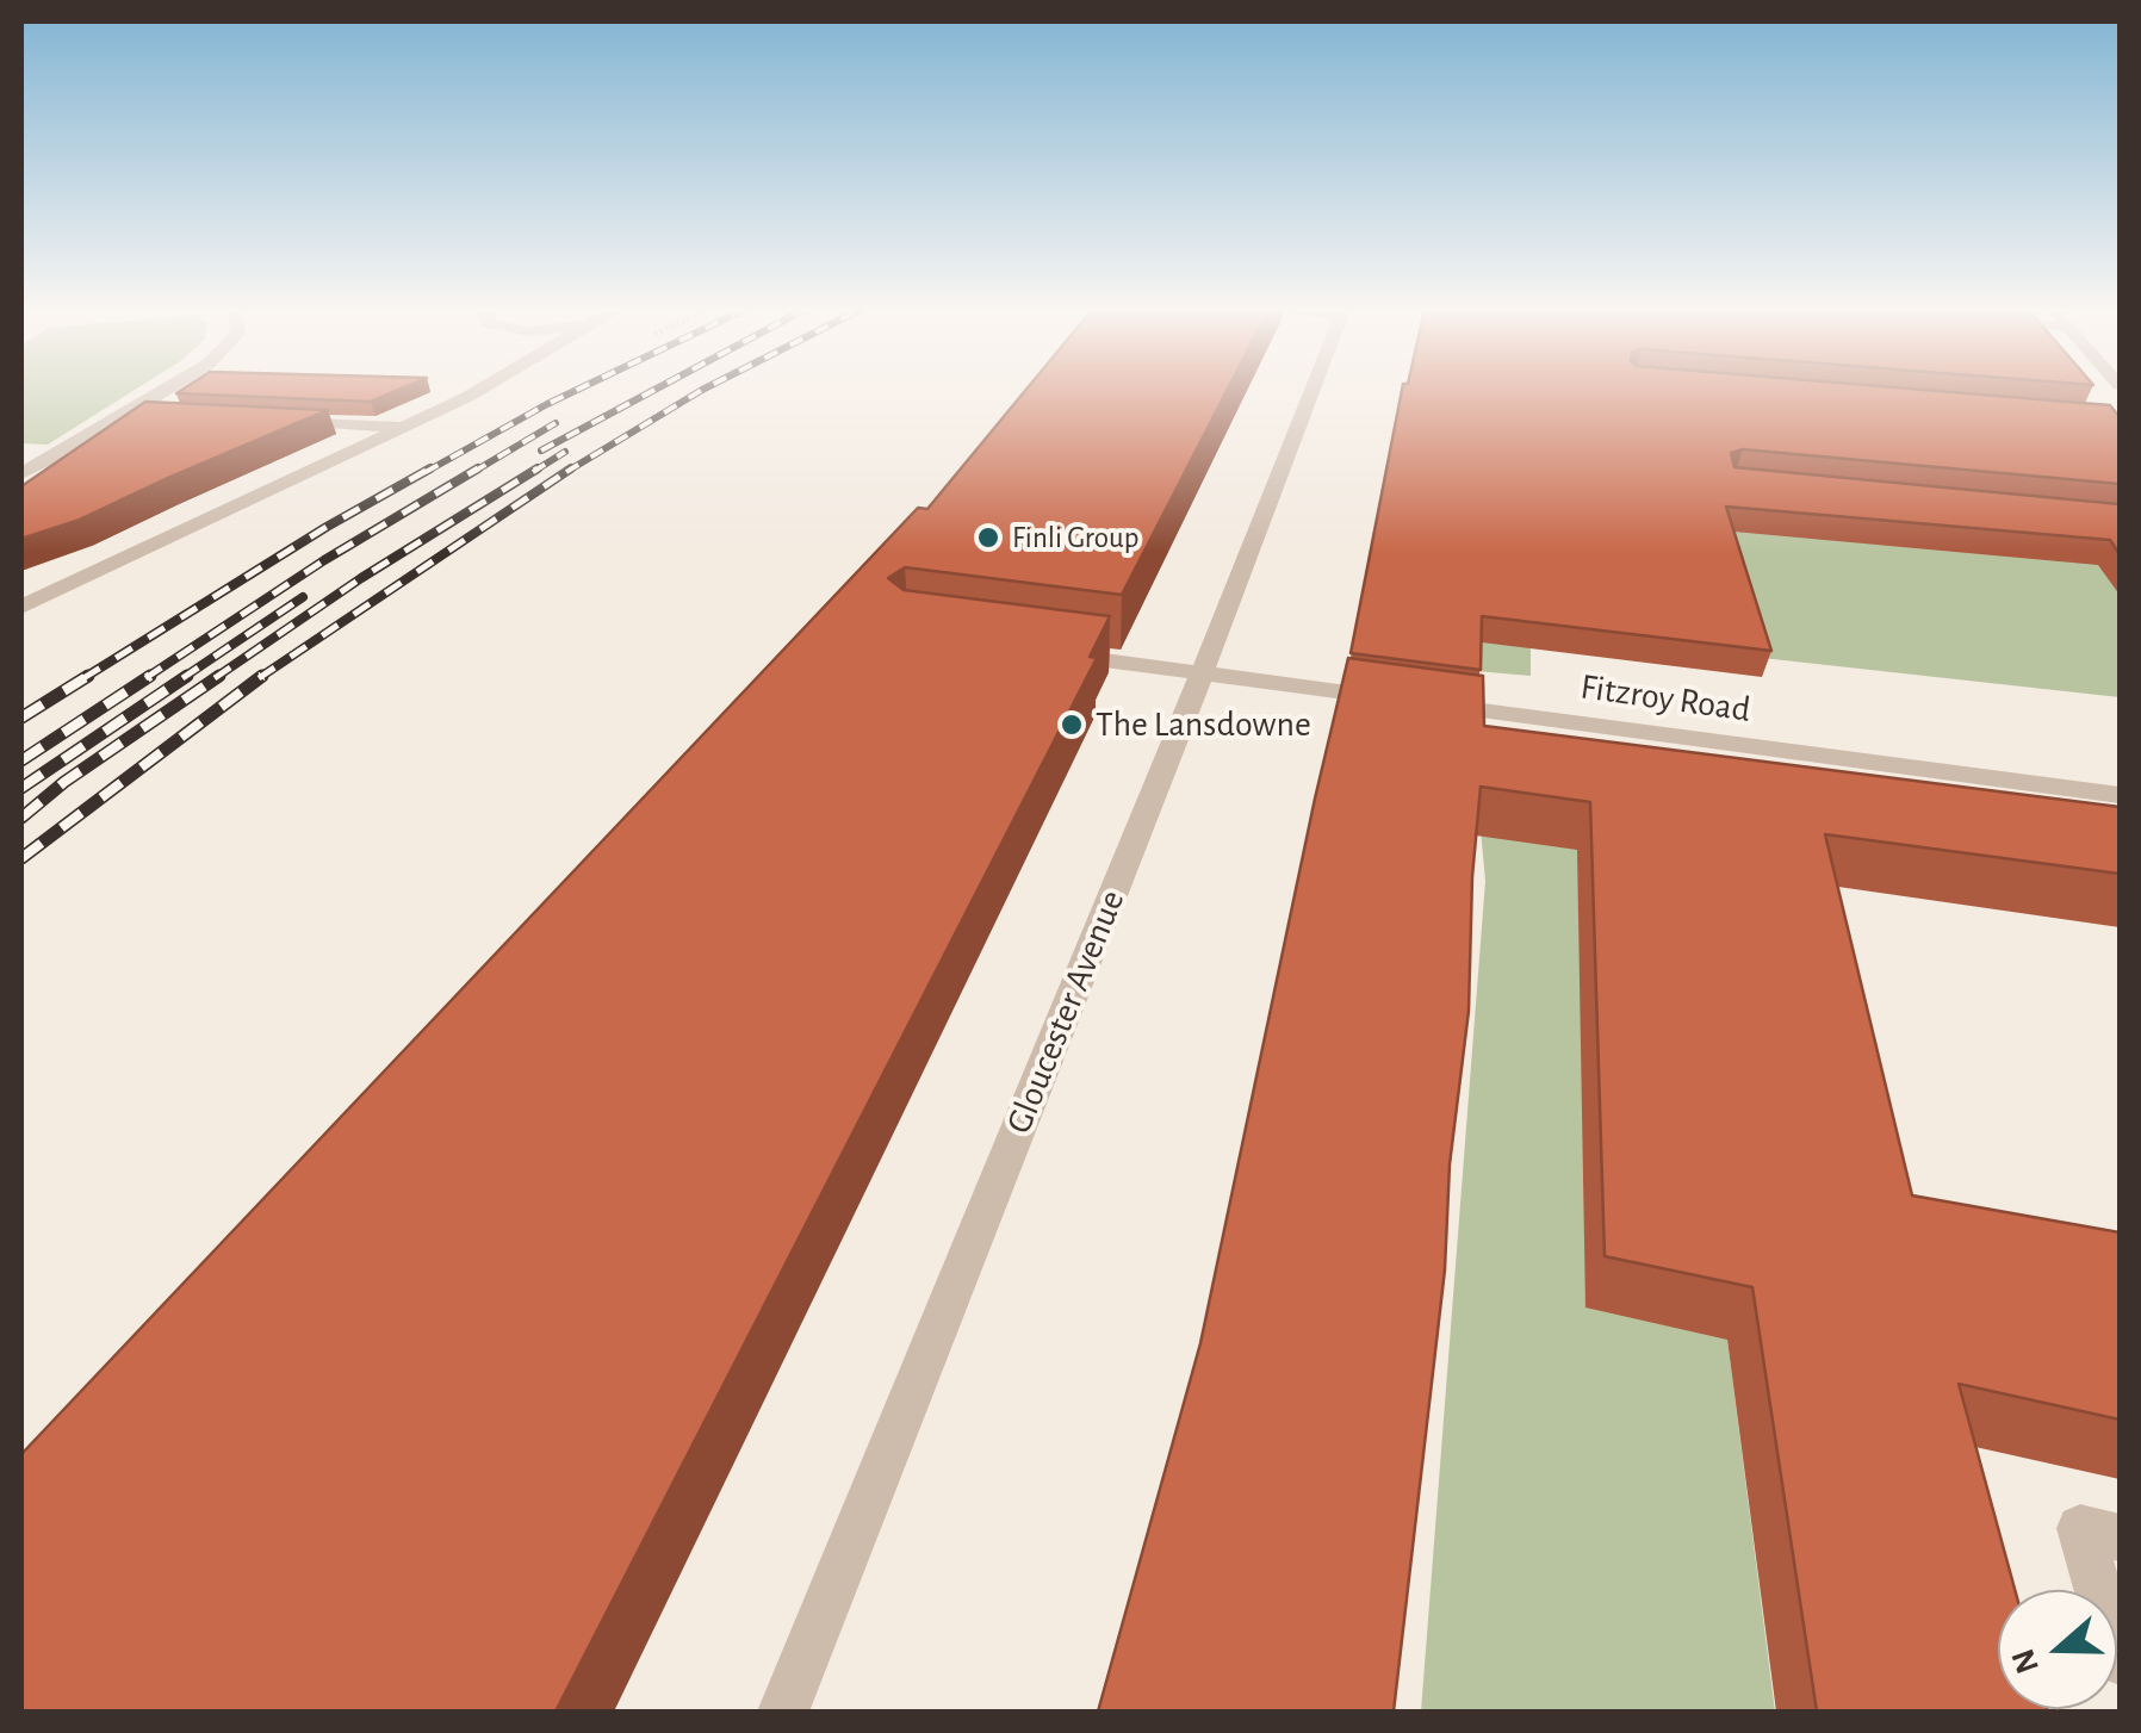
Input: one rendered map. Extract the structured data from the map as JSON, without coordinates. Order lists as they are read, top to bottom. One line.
{"streets":{"street":["Fitzroy Road","Gloucester Avenue"]},"crossings":[["Fitzroy Road","Gloucester Avenue"]],"places":["Finli Group","The Lansdowne"],"north":"left"}
